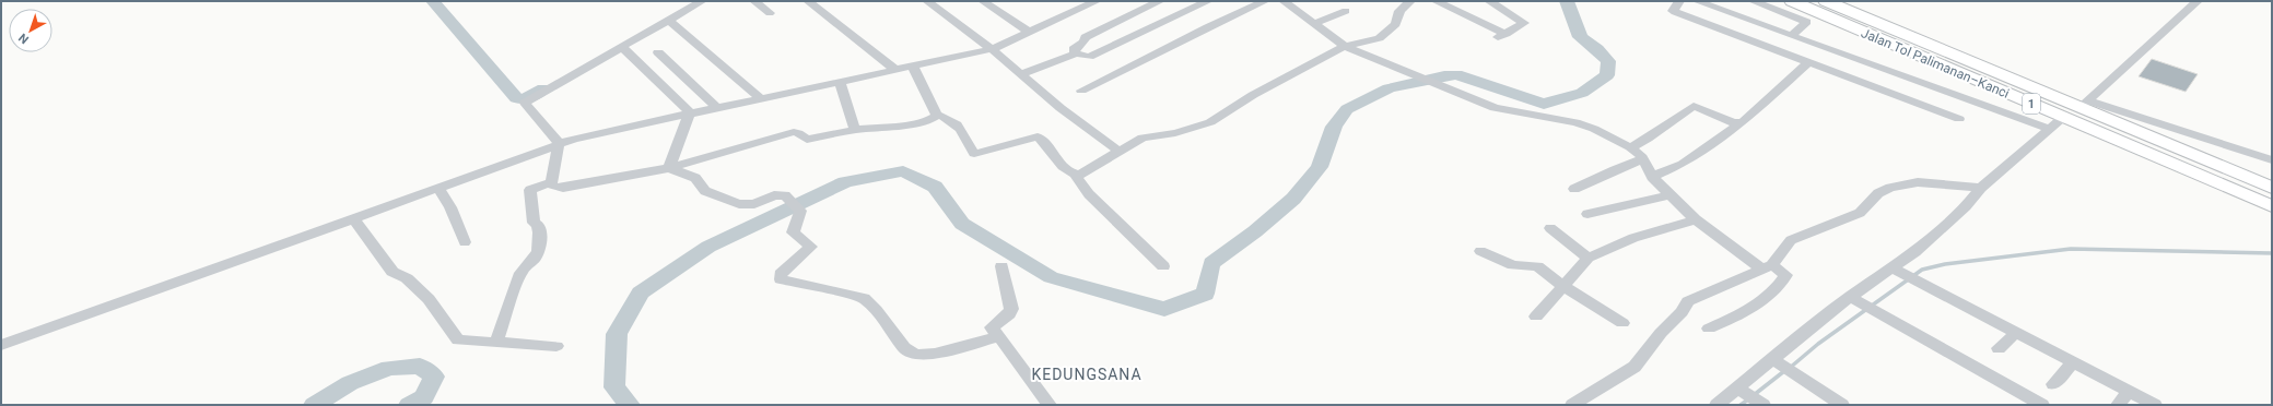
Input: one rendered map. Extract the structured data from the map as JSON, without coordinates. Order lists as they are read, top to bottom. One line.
{"streets":{"highway":["Jalan Tol Palimanan–Kanci","1"]},"districts":["KEDUNGSANA"],"north":"bottom left"}
